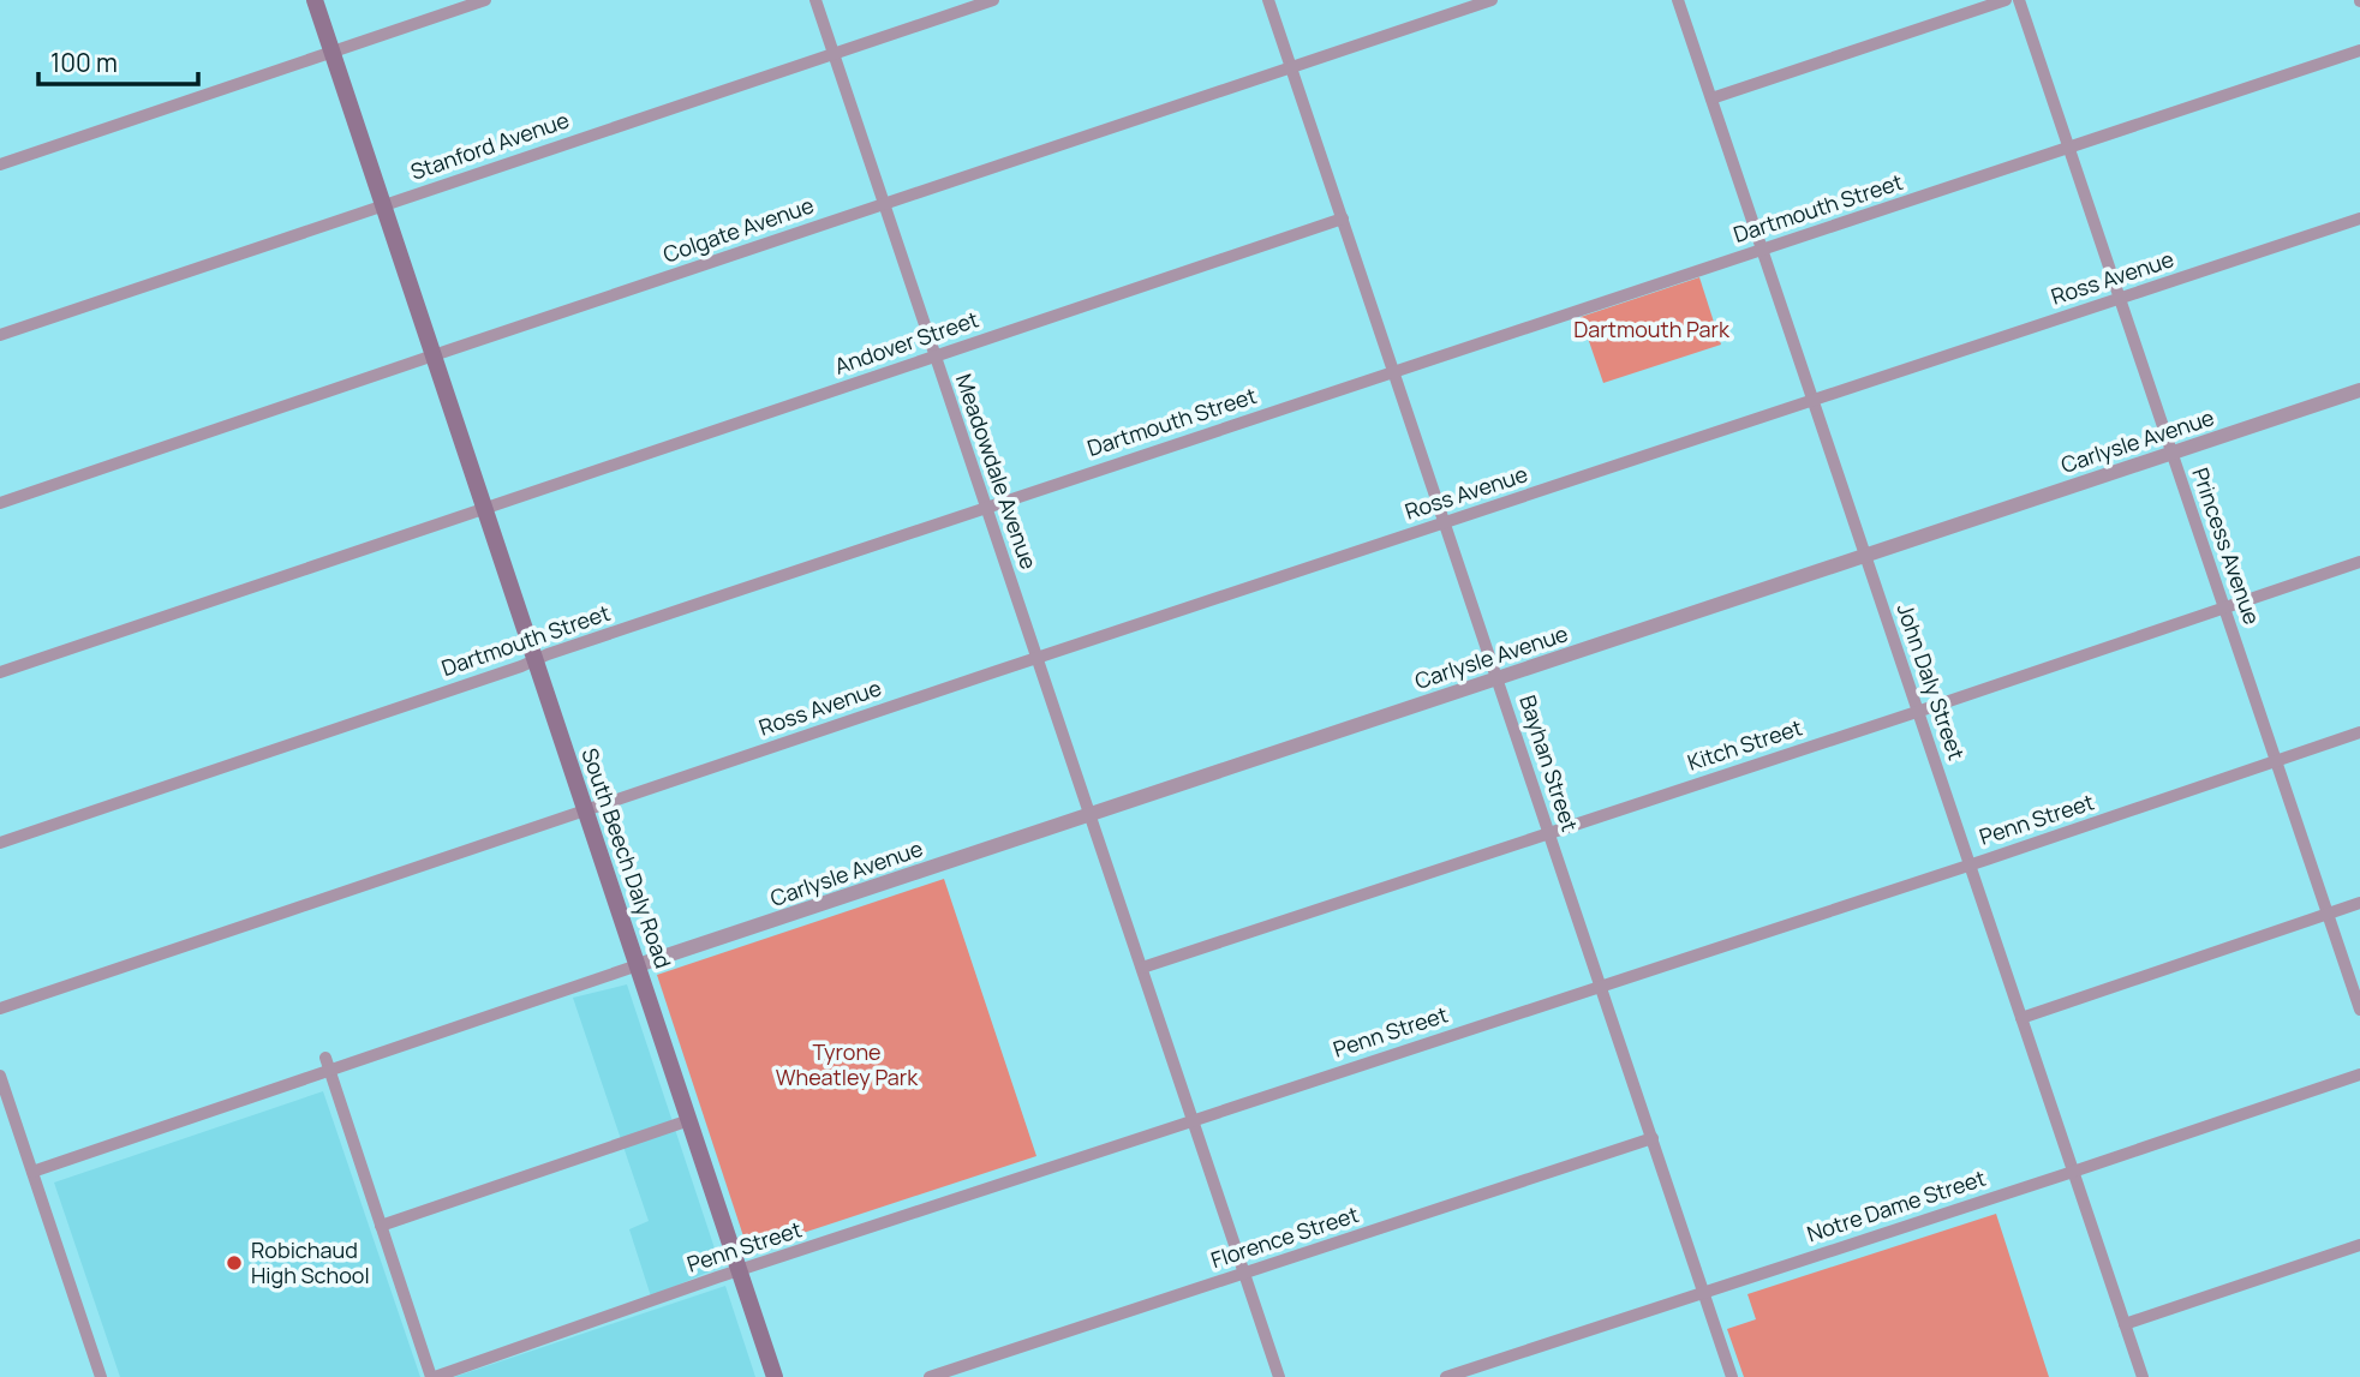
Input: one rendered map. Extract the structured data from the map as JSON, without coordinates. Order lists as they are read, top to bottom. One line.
{"streets":{"main road":["South Beech Daly Road"],"street":["Stanford Avenue","Dartmouth Street","Colgate Avenue","Ross Avenue","Andover Street","Carlysle Avenue","Meadowdale Avenue","Princess Avenue","John Daly Street","Kitch Street","Bayhan Street","Penn Street","Notre Dame Street","Florence Street"]},"crossings":[["Stanford Avenue","Meadowdale Avenue"],["Stanford Avenue","South Beech Daly Road"],["Dartmouth Street","Meadowdale Avenue"],["Dartmouth Street","Princess Avenue"],["Dartmouth Street","John Daly Street"],["Dartmouth Street","Bayhan Street"],["Dartmouth Street","South Beech Daly Road"],["Colgate Avenue","Meadowdale Avenue"],["Colgate Avenue","Bayhan Street"],["Colgate Avenue","South Beech Daly Road"],["Ross Avenue","Meadowdale Avenue"],["Ross Avenue","Princess Avenue"],["Ross Avenue","John Daly Street"],["Ross Avenue","Bayhan Street"],["Ross Avenue","South Beech Daly Road"],["Andover Street","Meadowdale Avenue"],["Andover Street","Bayhan Street"],["Andover Street","South Beech Daly Road"],["Carlysle Avenue","Meadowdale Avenue"],["Carlysle Avenue","Princess Avenue"],["Carlysle Avenue","John Daly Street"],["Carlysle Avenue","Bayhan Street"],["Carlysle Avenue","South Beech Daly Road"],["Meadowdale Avenue","Kitch Street"],["Meadowdale Avenue","Penn Street"],["Princess Avenue","Kitch Street"],["Princess Avenue","Penn Street"],["John Daly Street","Kitch Street"],["John Daly Street","Penn Street"],["John Daly Street","Notre Dame Street"],["Kitch Street","Bayhan Street"],["Bayhan Street","Penn Street"],["Bayhan Street","Notre Dame Street"],["Bayhan Street","Florence Street"],["Penn Street","South Beech Daly Road"]],"parks":["Dartmouth Park","Tyrone Wheatley Park"],"places":["Robichaud High School"],"scale_bar":"100 m"}
